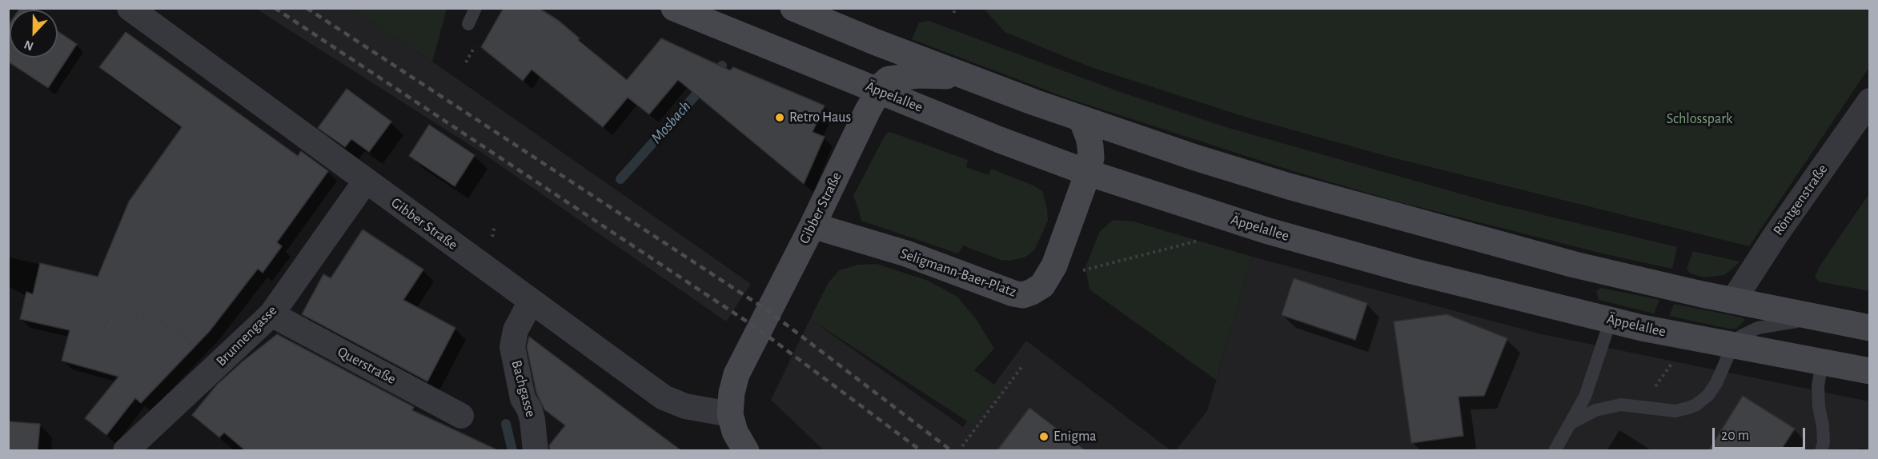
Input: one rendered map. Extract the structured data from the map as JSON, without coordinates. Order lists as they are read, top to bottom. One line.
{"streets":{"main road":["Äppelallee","Gibber Straße","Seligmann-Baer-Platz"],"street":["Röntgenstraße","Brunnengasse","Querstraße","Bachgasse"]},"crossings":[["Äppelallee","Gibber Straße"],["Äppelallee","Seligmann-Baer-Platz"],["Gibber Straße","Seligmann-Baer-Platz"],["Gibber Straße","Brunnengasse"],["Gibber Straße","Bachgasse"],["Brunnengasse","Querstraße"]],"water":["Mosbach"],"parks":["Schlosspark"],"places":["Retro Haus","Enigma"],"scale_bar":"20 m","north":"bottom"}
